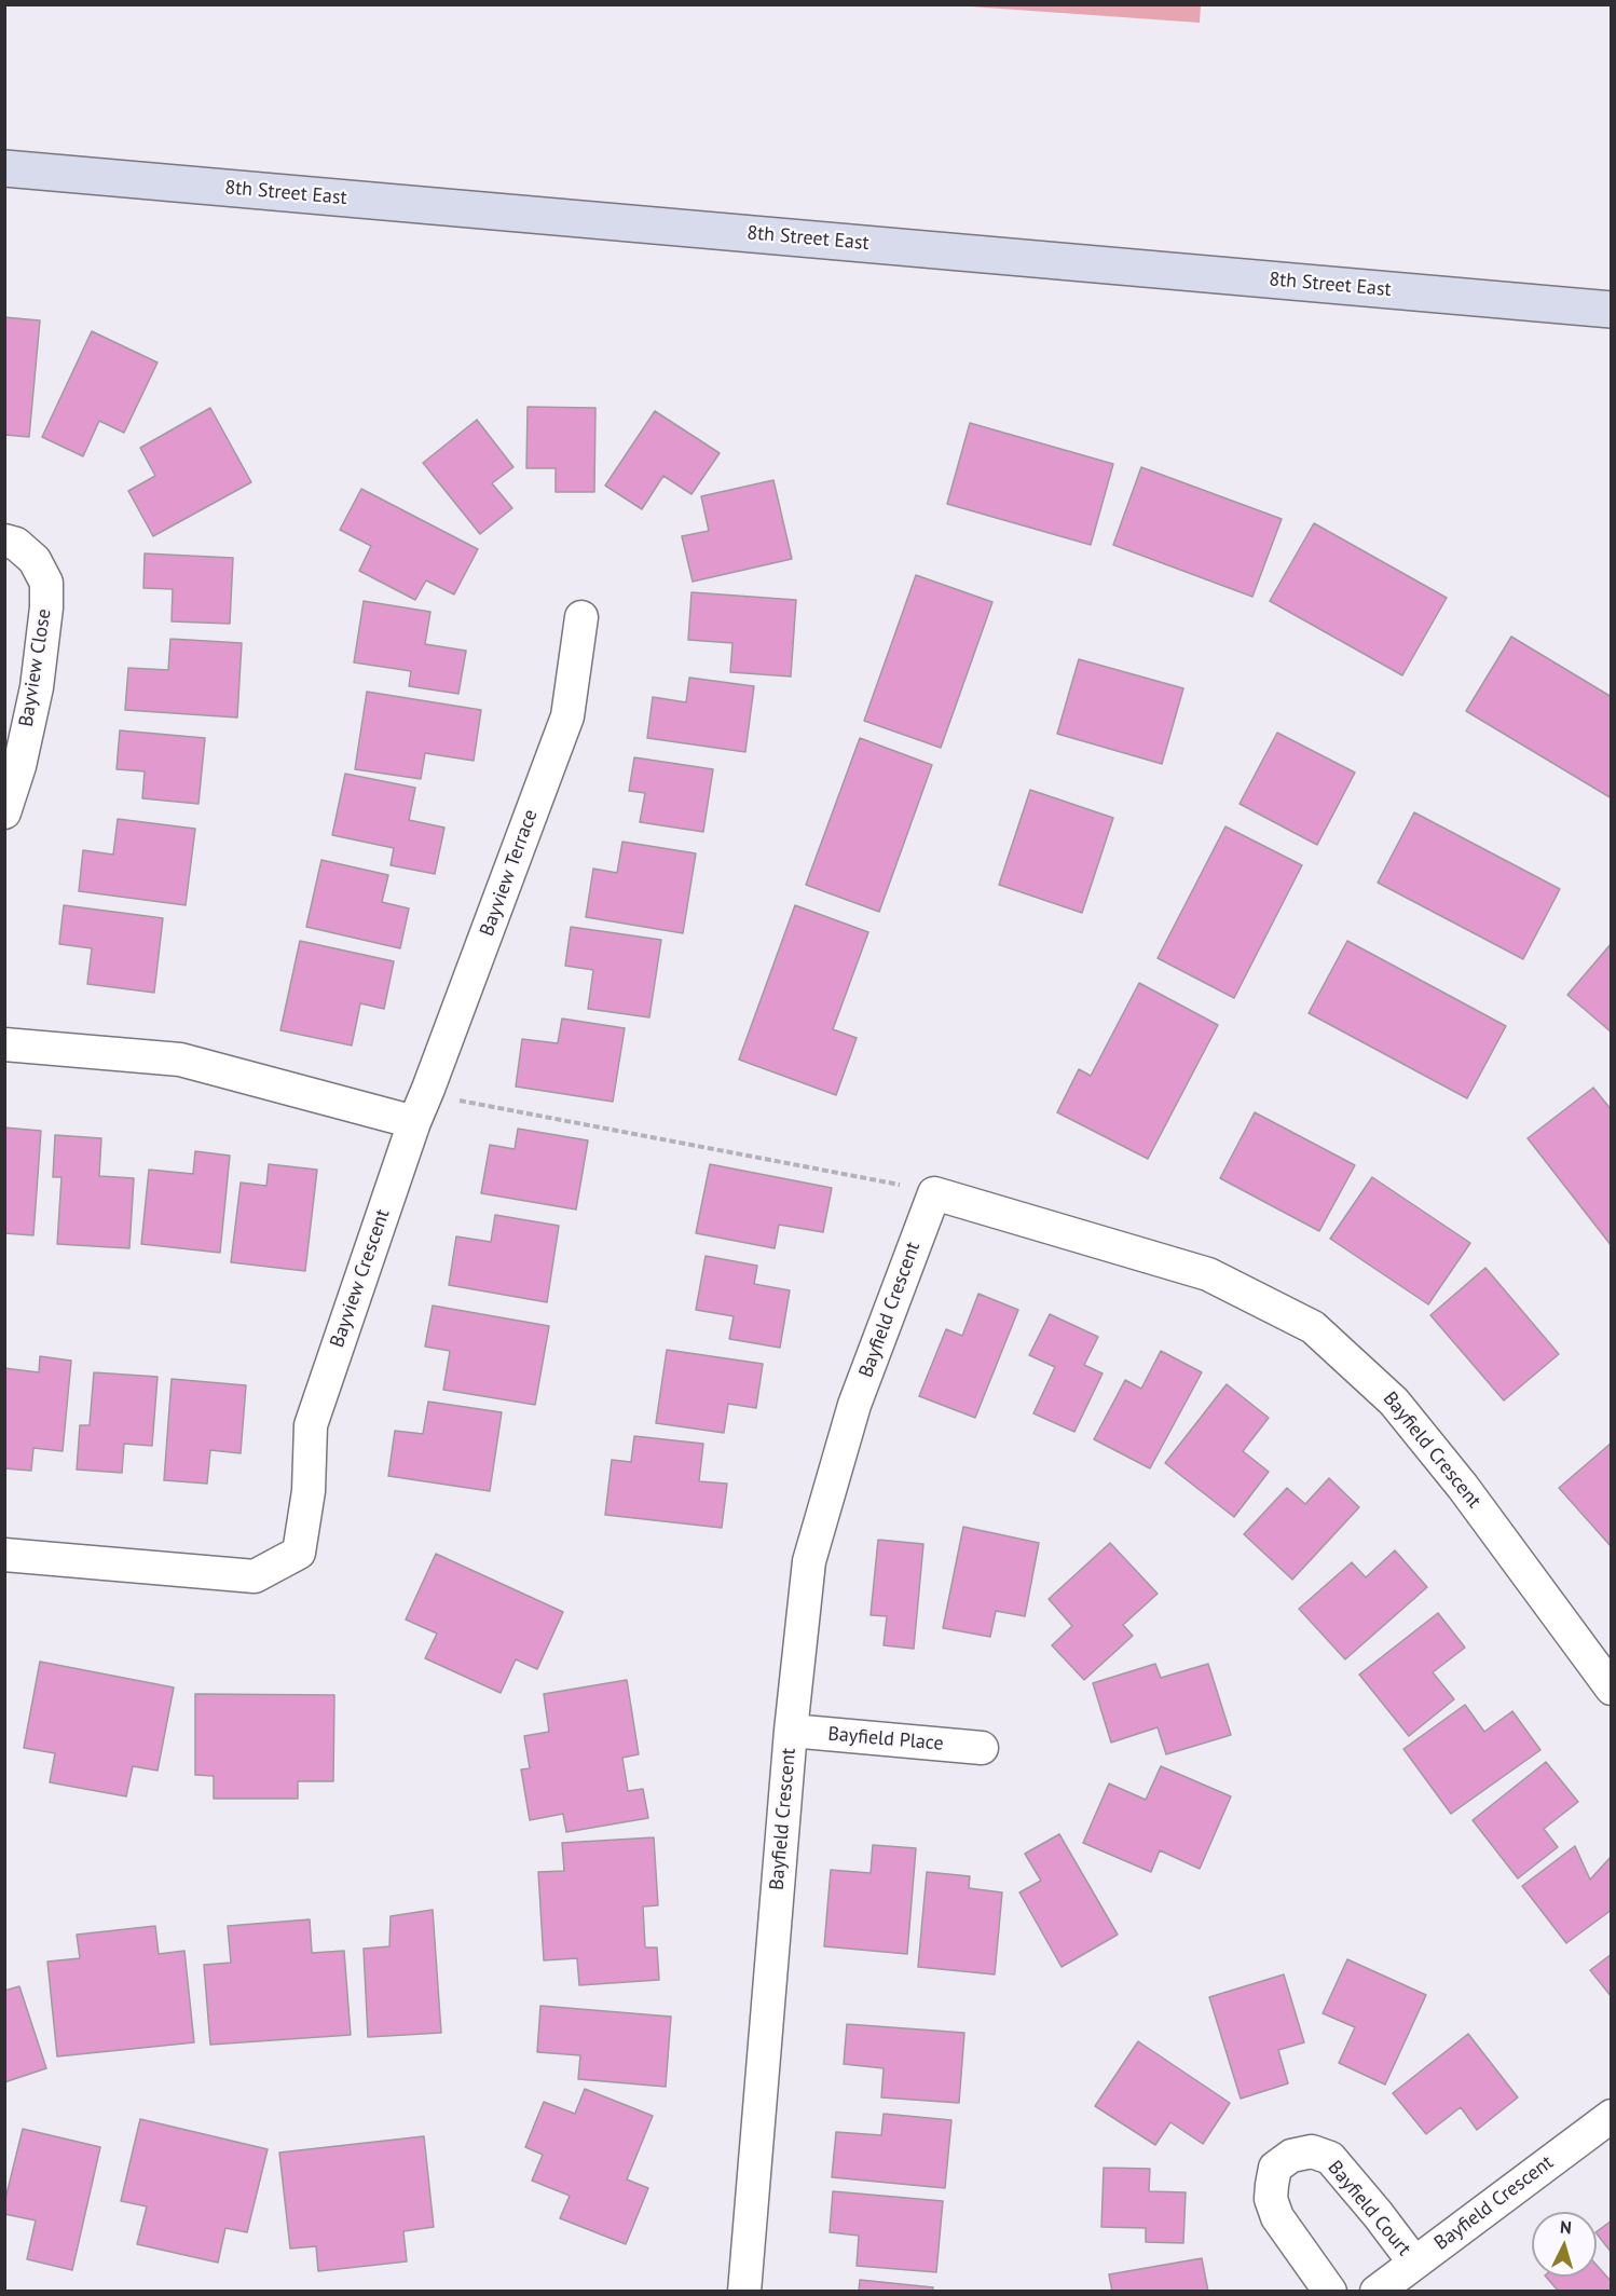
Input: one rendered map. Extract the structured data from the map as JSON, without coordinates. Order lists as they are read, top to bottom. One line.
{"streets":{"main road":["8th Street East"],"street":["Bayview Close","Bayview Terrace","Bayview Crescent","Bayfield Crescent","Bayfield Place","Bayfield Court"]},"crossings":[["Bayview Terrace","Bayview Crescent"],["Bayfield Crescent","Bayfield Place"],["Bayfield Crescent","Bayfield Court"]],"north":"top"}
